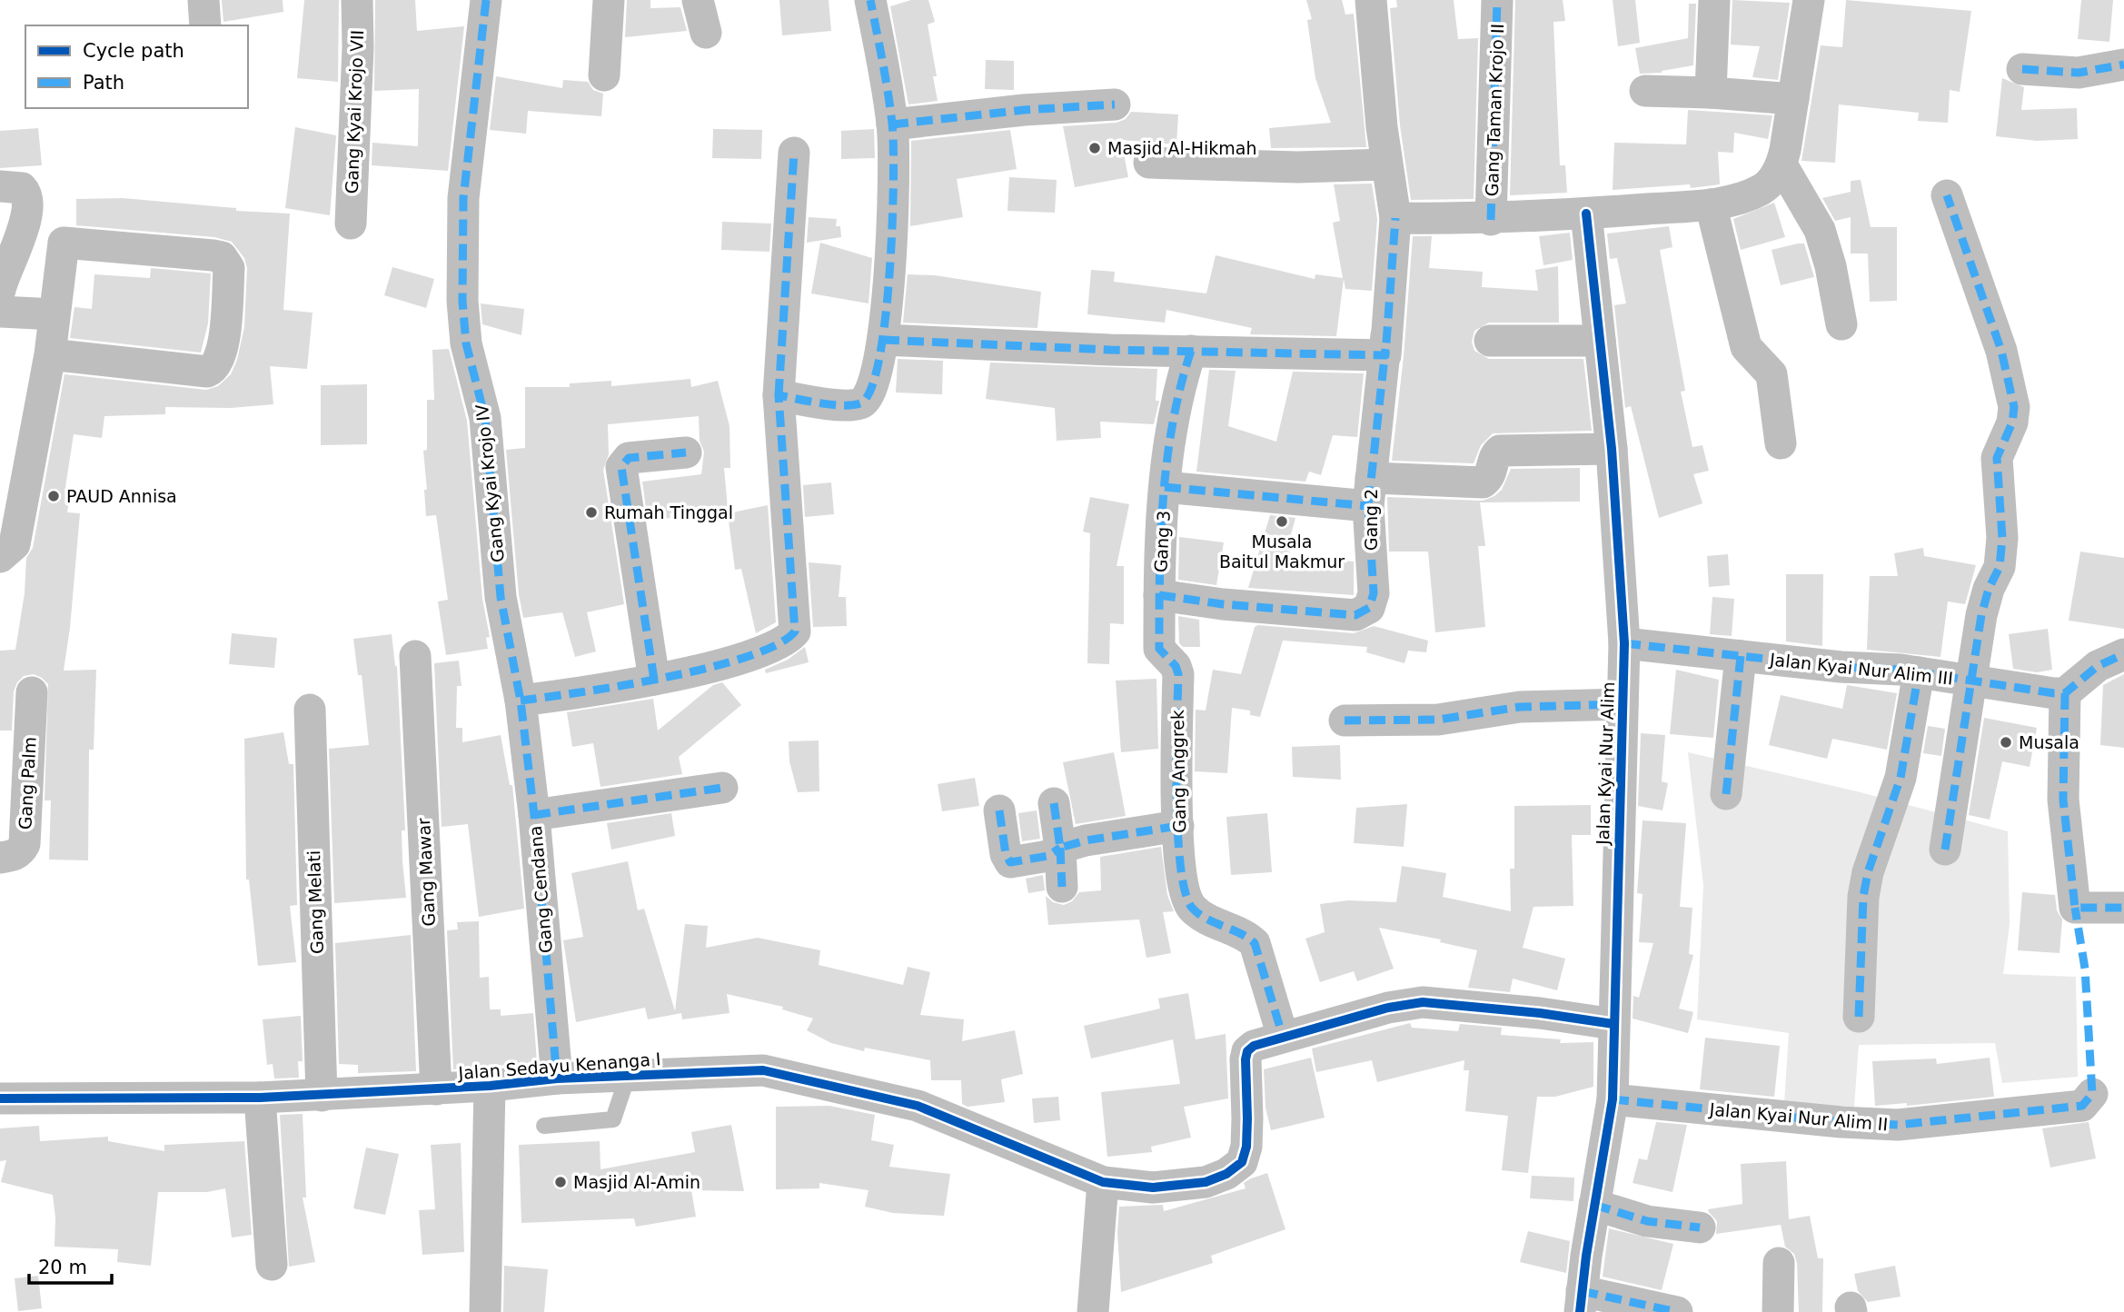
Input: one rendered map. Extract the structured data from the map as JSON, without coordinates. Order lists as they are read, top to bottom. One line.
{"streets":{"street":["Gang Taman Krojo II","Gang Kyai Krojo VII","Gang Kyai Krojo IV","Gang 2","Gang 3","Jalan Kyai Nur Alim III","Jalan Kyai Nur Alim","Gang Anggrek","Gang Palm","Gang Mawar","Gang Cendana","Gang Melati","Jalan Sedayu Kenanga I","Jalan Kyai Nur Alim II"]},"crossings":[["Gang Kyai Krojo IV","Gang Cendana"],["Gang 2","Gang 3"],["Gang 2","Gang Anggrek"],["Gang 3","Gang Anggrek"],["Jalan Kyai Nur Alim III","Jalan Kyai Nur Alim"],["Jalan Kyai Nur Alim","Jalan Kyai Nur Alim II"],["Gang Mawar","Jalan Sedayu Kenanga I"],["Gang Cendana","Jalan Sedayu Kenanga I"],["Gang Melati","Jalan Sedayu Kenanga I"]],"places":["Masjid Al-Hikmah","PAUD Annisa","Rumah Tinggal","Musala Baitul Makmur","Musala","Masjid Al-Amin"],"legend":["Cycle path","Path"],"scale_bar":"20 m"}
